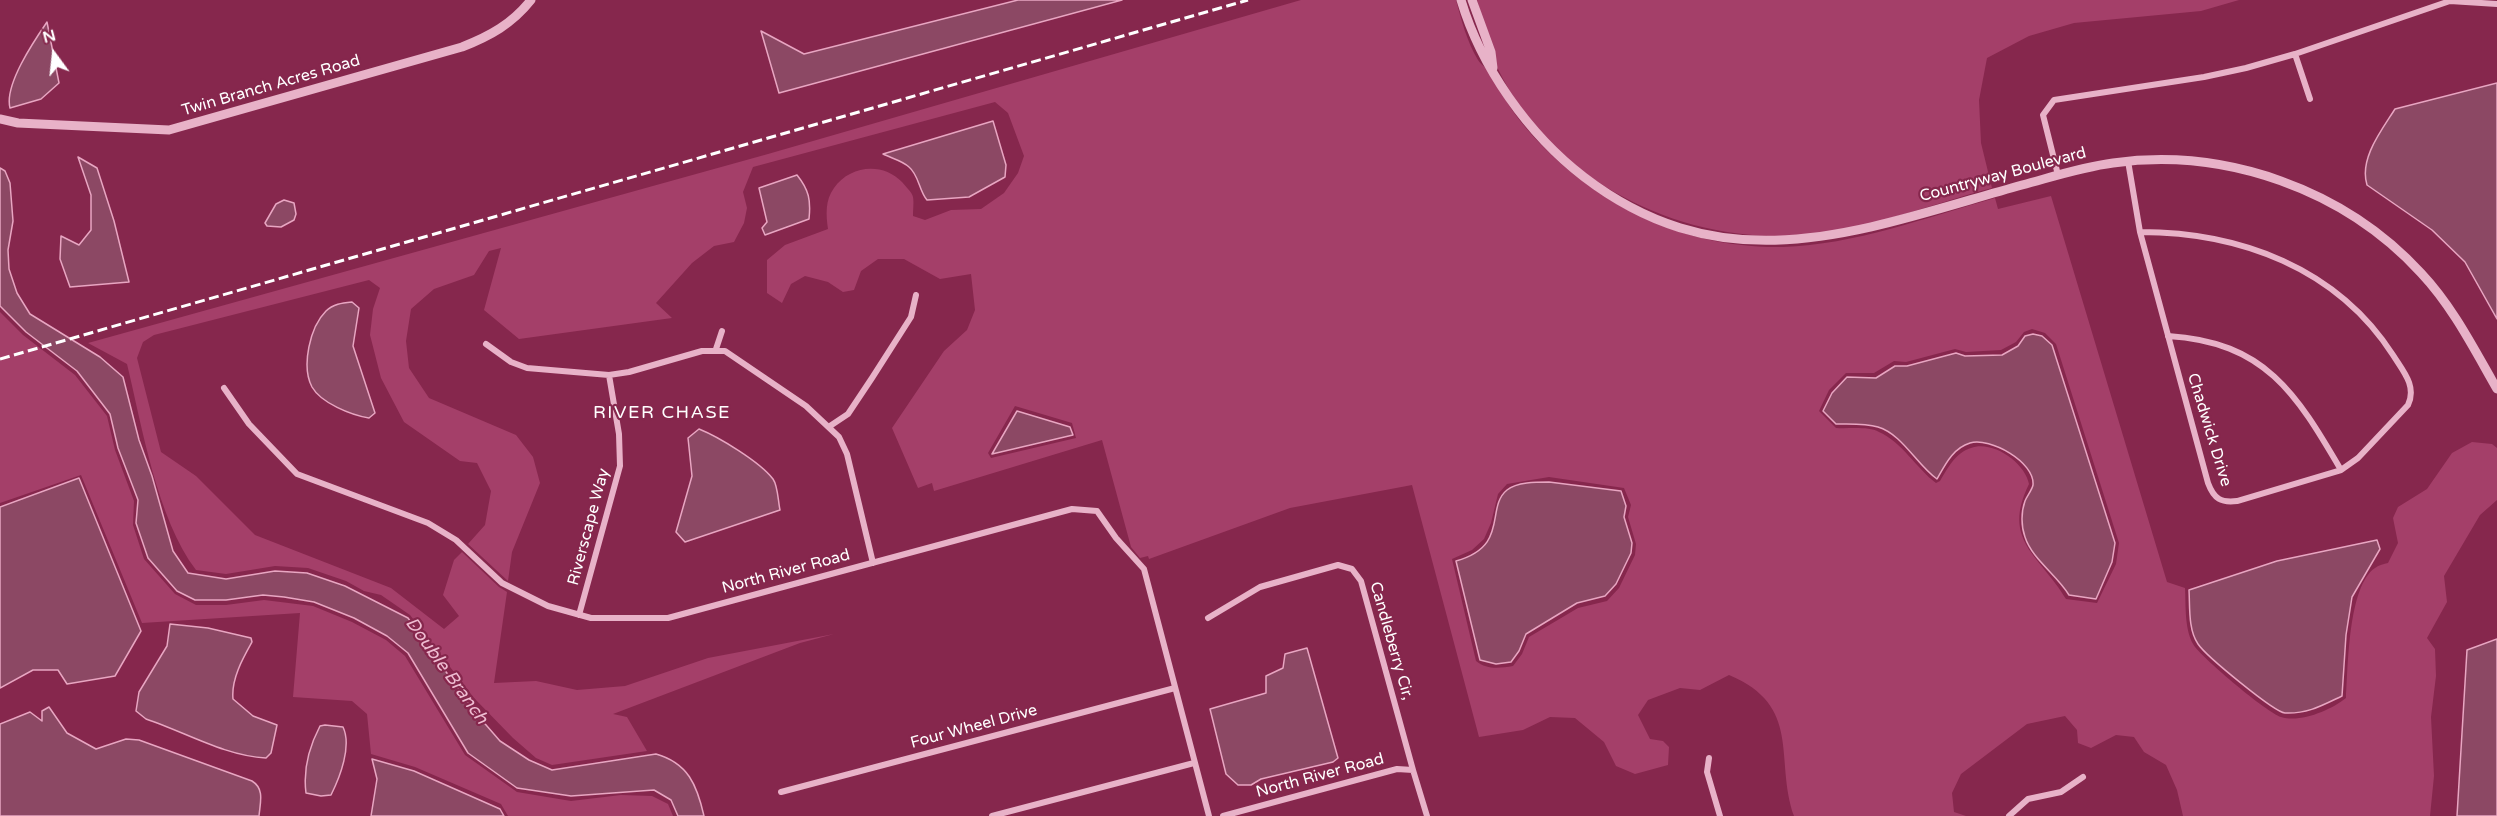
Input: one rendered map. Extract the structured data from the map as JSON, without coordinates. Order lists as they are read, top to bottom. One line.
{"streets":{"street":["Twin Branch Acres Road","Countryway Boulevard","Chadwick Drive","Riverscape Way","North River Road","Candleberry Cir,","Four Wheel Drive"]},"crossings":[["Countryway Boulevard","Chadwick Drive"],["Riverscape Way","North River Road"],["North River Road","Candleberry Cir,"],["North River Road","Four Wheel Drive"]],"districts":["RIVER CHASE"],"water":["Double Branch"],"north":"top"}
